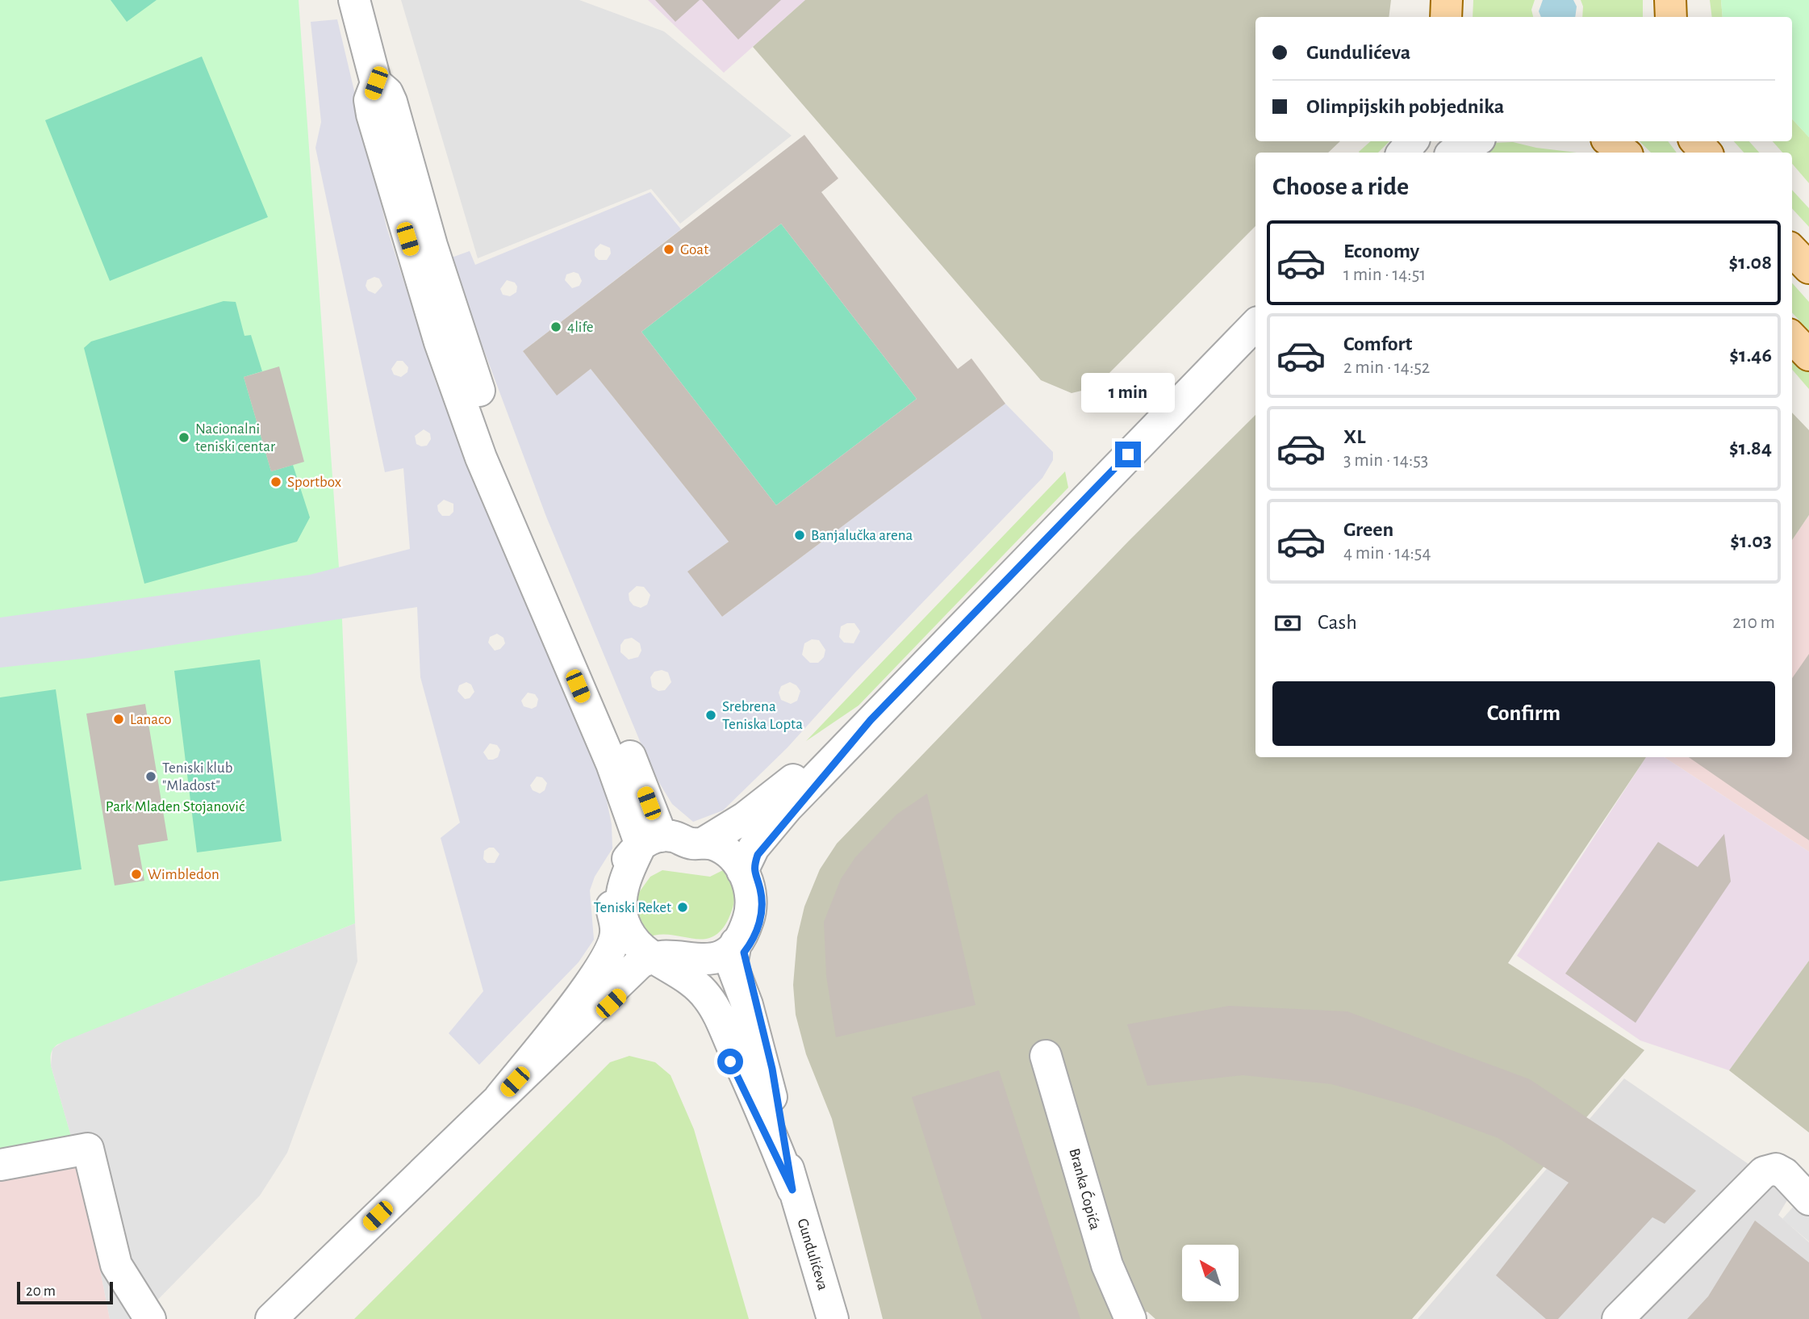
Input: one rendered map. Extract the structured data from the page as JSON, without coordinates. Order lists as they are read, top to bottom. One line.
{"streets":{"street":["Branka Ćopića","Gundulićeva"]},"parks":["Park Mladen Stojanović"],"places":["Goat","4life","Nacionalni teniski centar","Sportbox","Banjalučka arena","Srebrena Teniska Lopta","Lanaco","Teniski klub \"Mladost\"","Wimbledon","Teniski Reket"],"scale_bar":"20 m","north":"top left","page":{"banner":["Gundulićeva","Olimpijskih pobjednika"],"heading":"Choose a ride","list":[{"name":"Economy","note":"1 min · 14:51","value":"$1.08"},{"name":"Comfort","note":"2 min · 14:52","value":"$1.46"},{"name":"XL","note":"3 min · 14:53","value":"$1.84"},{"name":"Green","note":"4 min · 14:54","value":"$1.03"}],"bubble":"1 min","pay":["Cash","210 m"],"buttons":"Confirm","scale":"20 m"}}
